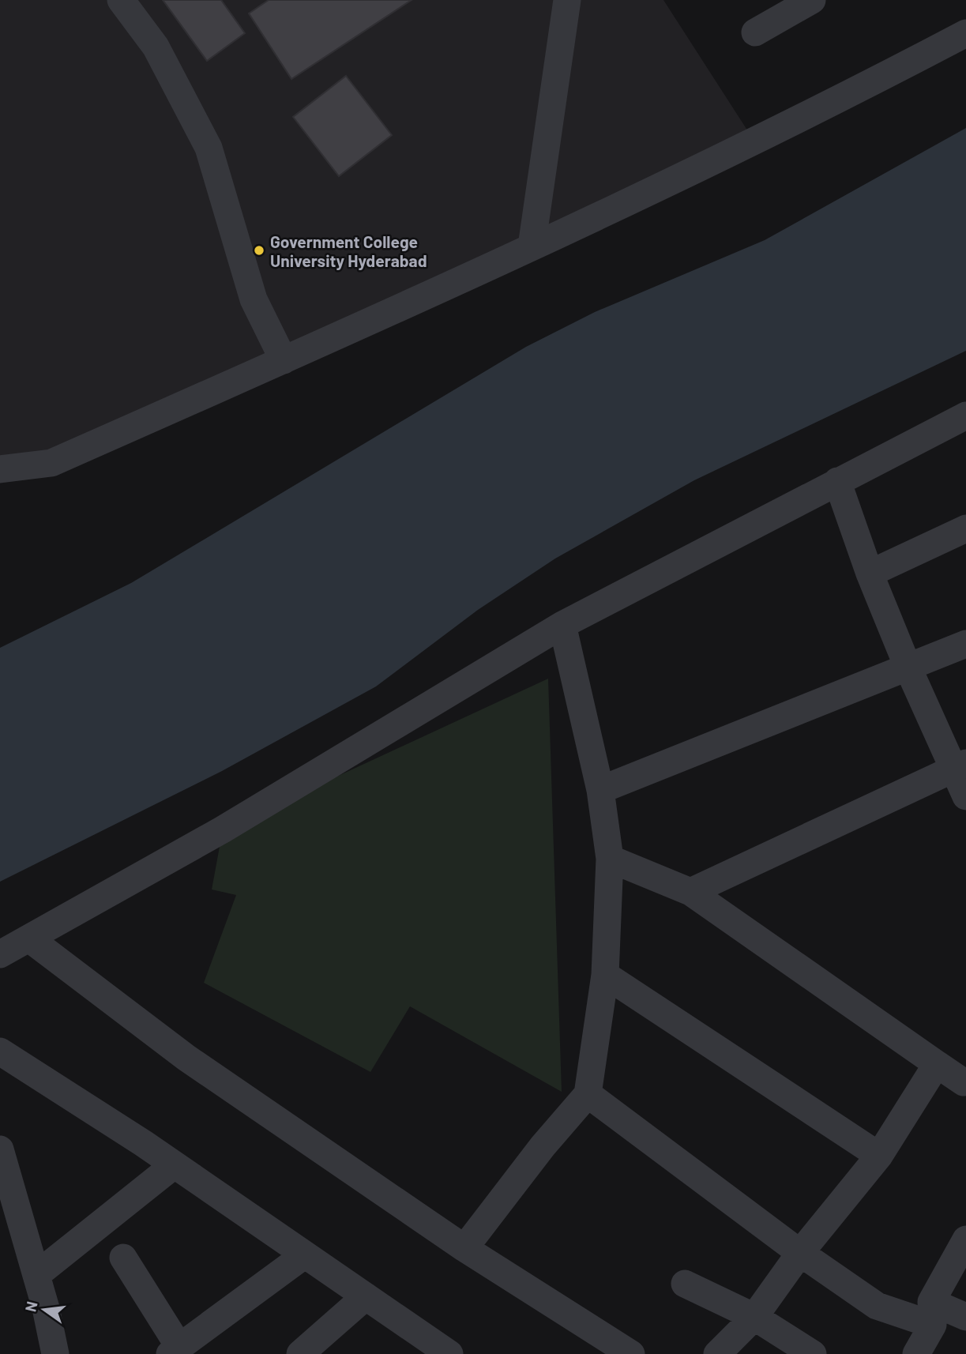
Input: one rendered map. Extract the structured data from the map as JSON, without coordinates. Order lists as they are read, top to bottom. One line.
{"places":["Government College University Hyderabad"],"north":"left"}
